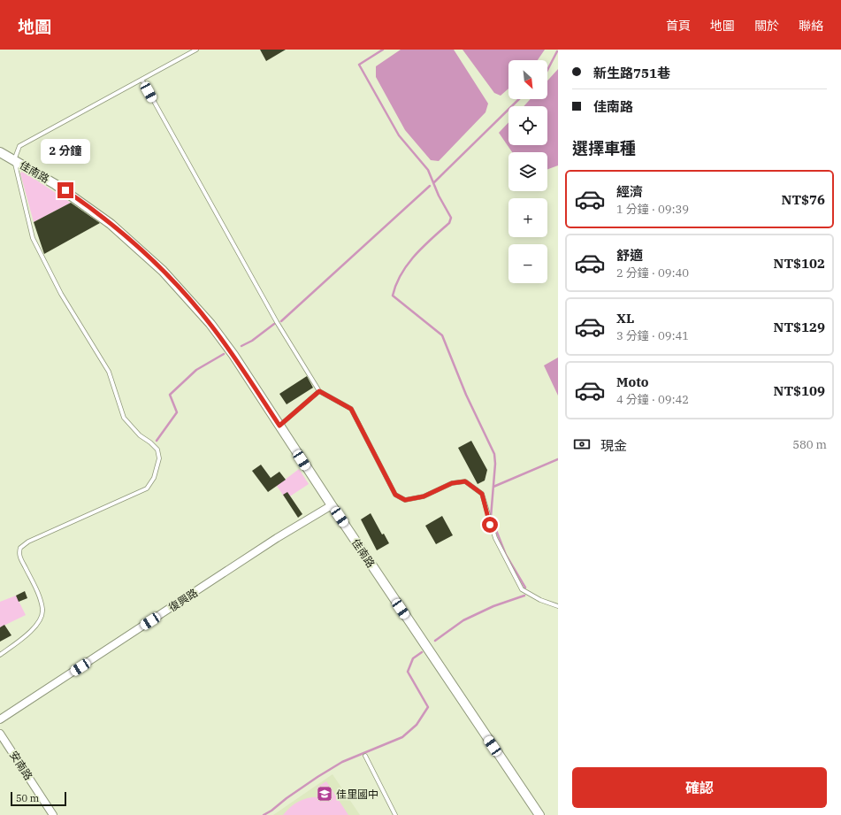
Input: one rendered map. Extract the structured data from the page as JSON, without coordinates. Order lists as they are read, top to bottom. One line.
{"streets":{"street":["佳南路","復興路","安南路"]},"crossings":[["佳南路","復興路"]],"places":{"school or university":["佳里國中"]},"scale_bar":"50 m","north":"bottom right","page":{"header":"地圖","nav":["首頁","地圖","關於","聯絡"],"banner":["新生路751巷","佳南路"],"map_buttons":["+","−"],"heading":"選擇車種","bubble":"2 分鐘","list":[{"name":"經濟","note":"1 分鐘 · 09:39","value":"NT$76"},{"name":"舒適","note":"2 分鐘 · 09:40","value":"NT$102"},{"name":"XL","note":"3 分鐘 · 09:41","value":"NT$129"},{"name":"Moto","note":"4 分鐘 · 09:42","value":"NT$109"}],"pay":["現金","580 m"],"buttons":"確認","scale":"50 m"}}
